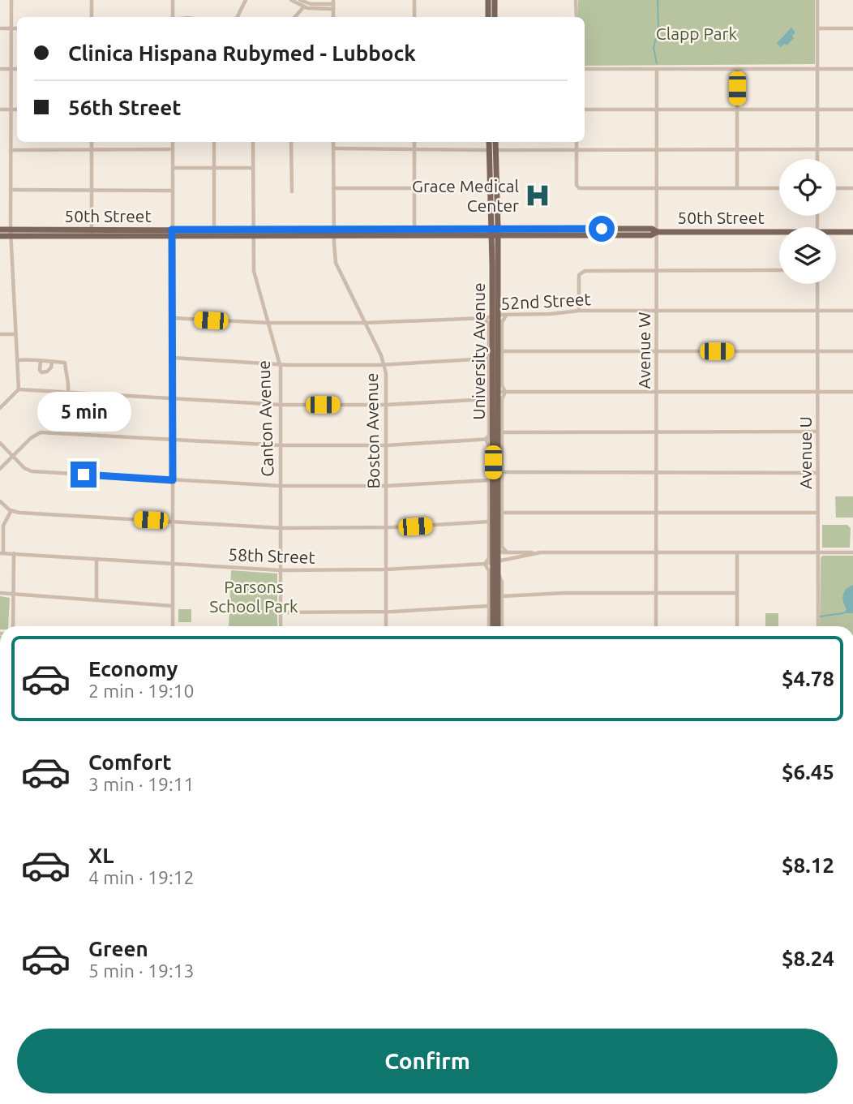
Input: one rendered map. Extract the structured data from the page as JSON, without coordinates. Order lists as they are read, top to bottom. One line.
{"streets":{"main road":["50th Street","University Avenue"],"street":["52nd Street","Avenue W","Canton Avenue","Boston Avenue","Avenue U","58th Street"]},"crossings":[["50th Street","Avenue W"],["50th Street","University Avenue"],["50th Street","Canton Avenue"],["50th Street","Boston Avenue"],["52nd Street","Avenue W"],["52nd Street","University Avenue"],["52nd Street","Canton Avenue"],["52nd Street","Boston Avenue"],["52nd Street","Avenue U"],["Avenue W","58th Street"],["University Avenue","58th Street"],["Canton Avenue","58th Street"],["Boston Avenue","58th Street"],["Avenue U","58th Street"]],"parks":["Clapp Park","Parsons School Park"],"places":{"hospital":["Grace Medical Center"]},"page":{"banner":["Clinica Hispana Rubymed - Lubbock","56th Street"],"bubble":"5 min","list":[{"name":"Economy","note":"2 min · 19:10","value":"$4.78"},{"name":"Comfort","note":"3 min · 19:11","value":"$6.45"},{"name":"XL","note":"4 min · 19:12","value":"$8.12"},{"name":"Green","note":"5 min · 19:13","value":"$8.24"}],"buttons":"Confirm"}}
